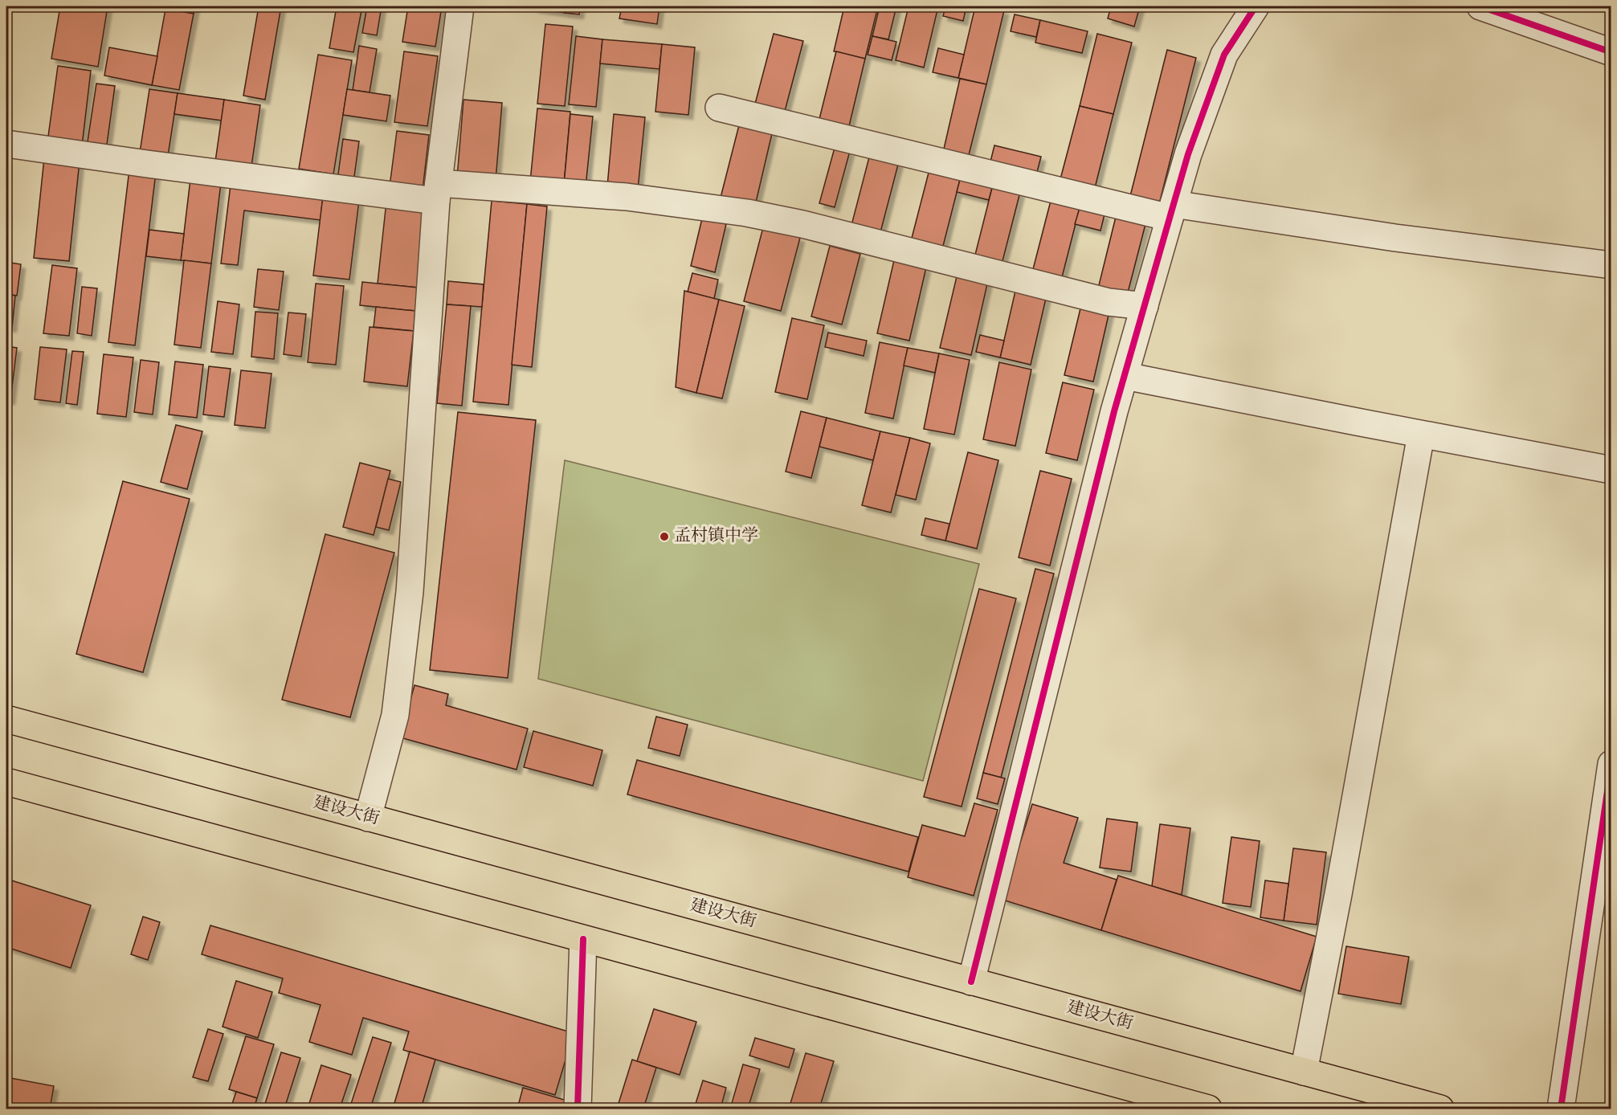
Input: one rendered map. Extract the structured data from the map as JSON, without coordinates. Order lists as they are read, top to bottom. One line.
{"streets":{"main road":["建设大街"]},"places":["孟村镇中学"]}
